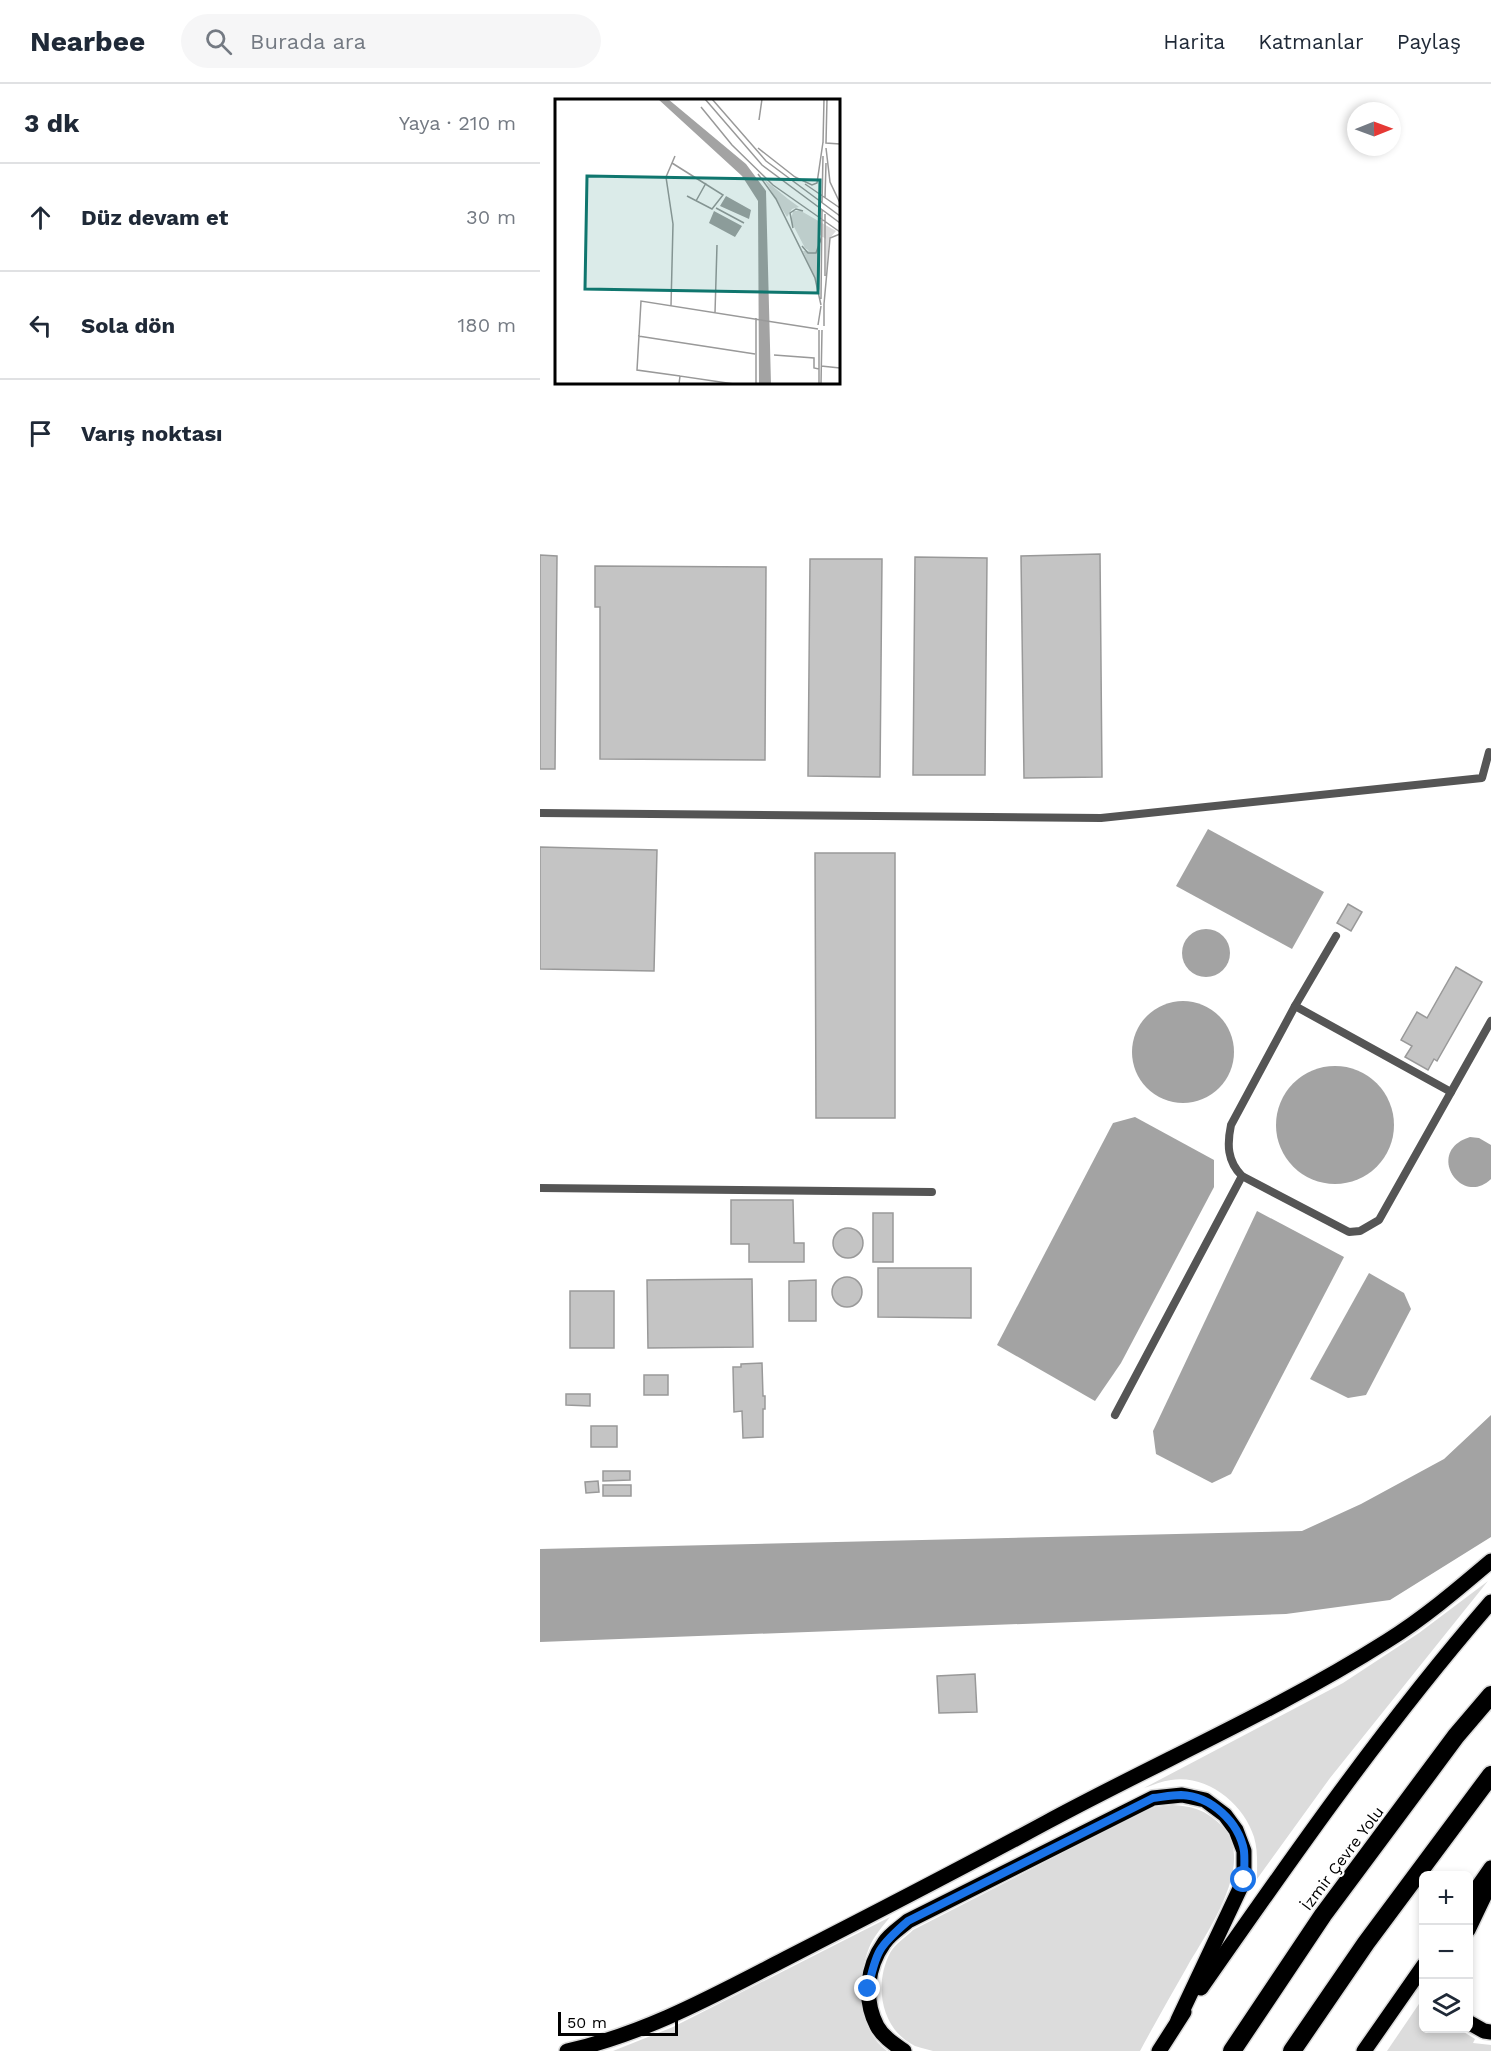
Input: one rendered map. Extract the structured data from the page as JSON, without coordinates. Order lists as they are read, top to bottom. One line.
{"streets":{"highway":["İzmir Çevre Yolu"]},"scale_bar":"50 m","north":"right","page":{"header":"Nearbee","search":"Burada ara","nav":["Harita","Katmanlar","Paylaş"],"heading":["3 dk","Yaya · 210 m"],"list":[["Düz devam et","30 m"],["Sola dön","180 m"],"Varış noktası"],"map_buttons":["+","−"],"scale":"50 m"}}
